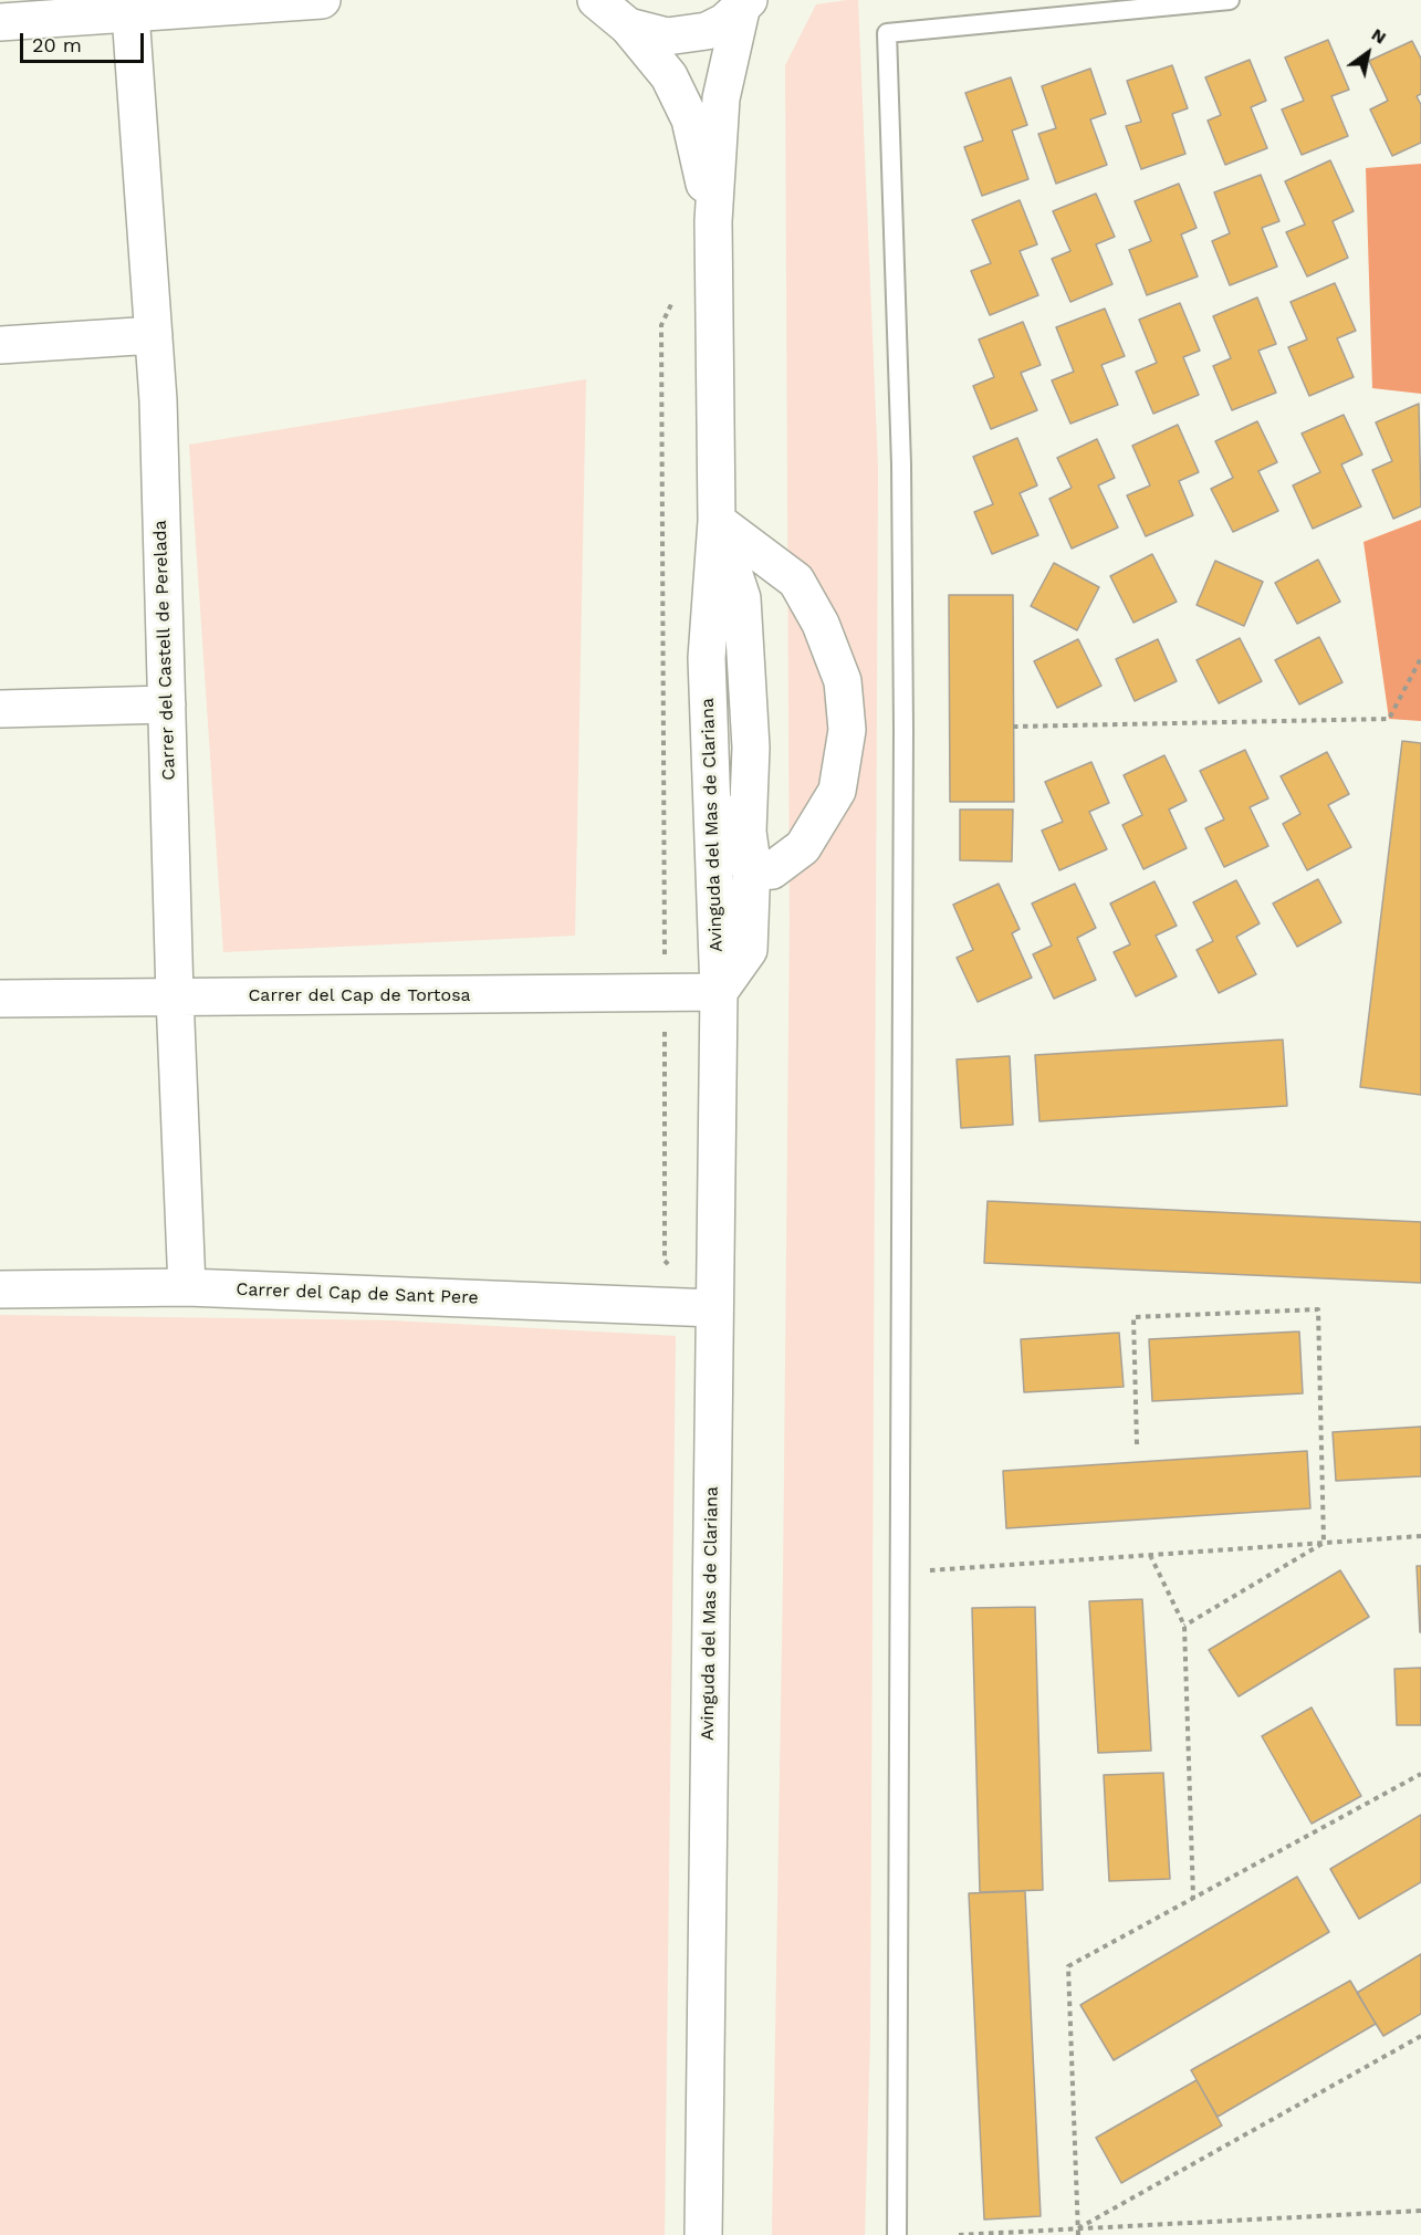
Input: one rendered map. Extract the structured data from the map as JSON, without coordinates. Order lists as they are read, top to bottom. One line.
{"streets":{"street":["Carrer del Castell de Perelada","Avinguda del Mas de Clariana","Carrer del Cap de Tortosa","Carrer del Cap de Sant Pere"]},"crossings":[["Carrer del Castell de Perelada","Carrer del Cap de Tortosa"],["Carrer del Castell de Perelada","Carrer del Cap de Sant Pere"],["Avinguda del Mas de Clariana","Carrer del Cap de Tortosa"],["Avinguda del Mas de Clariana","Carrer del Cap de Sant Pere"]],"scale_bar":"20 m","north":"top right"}
